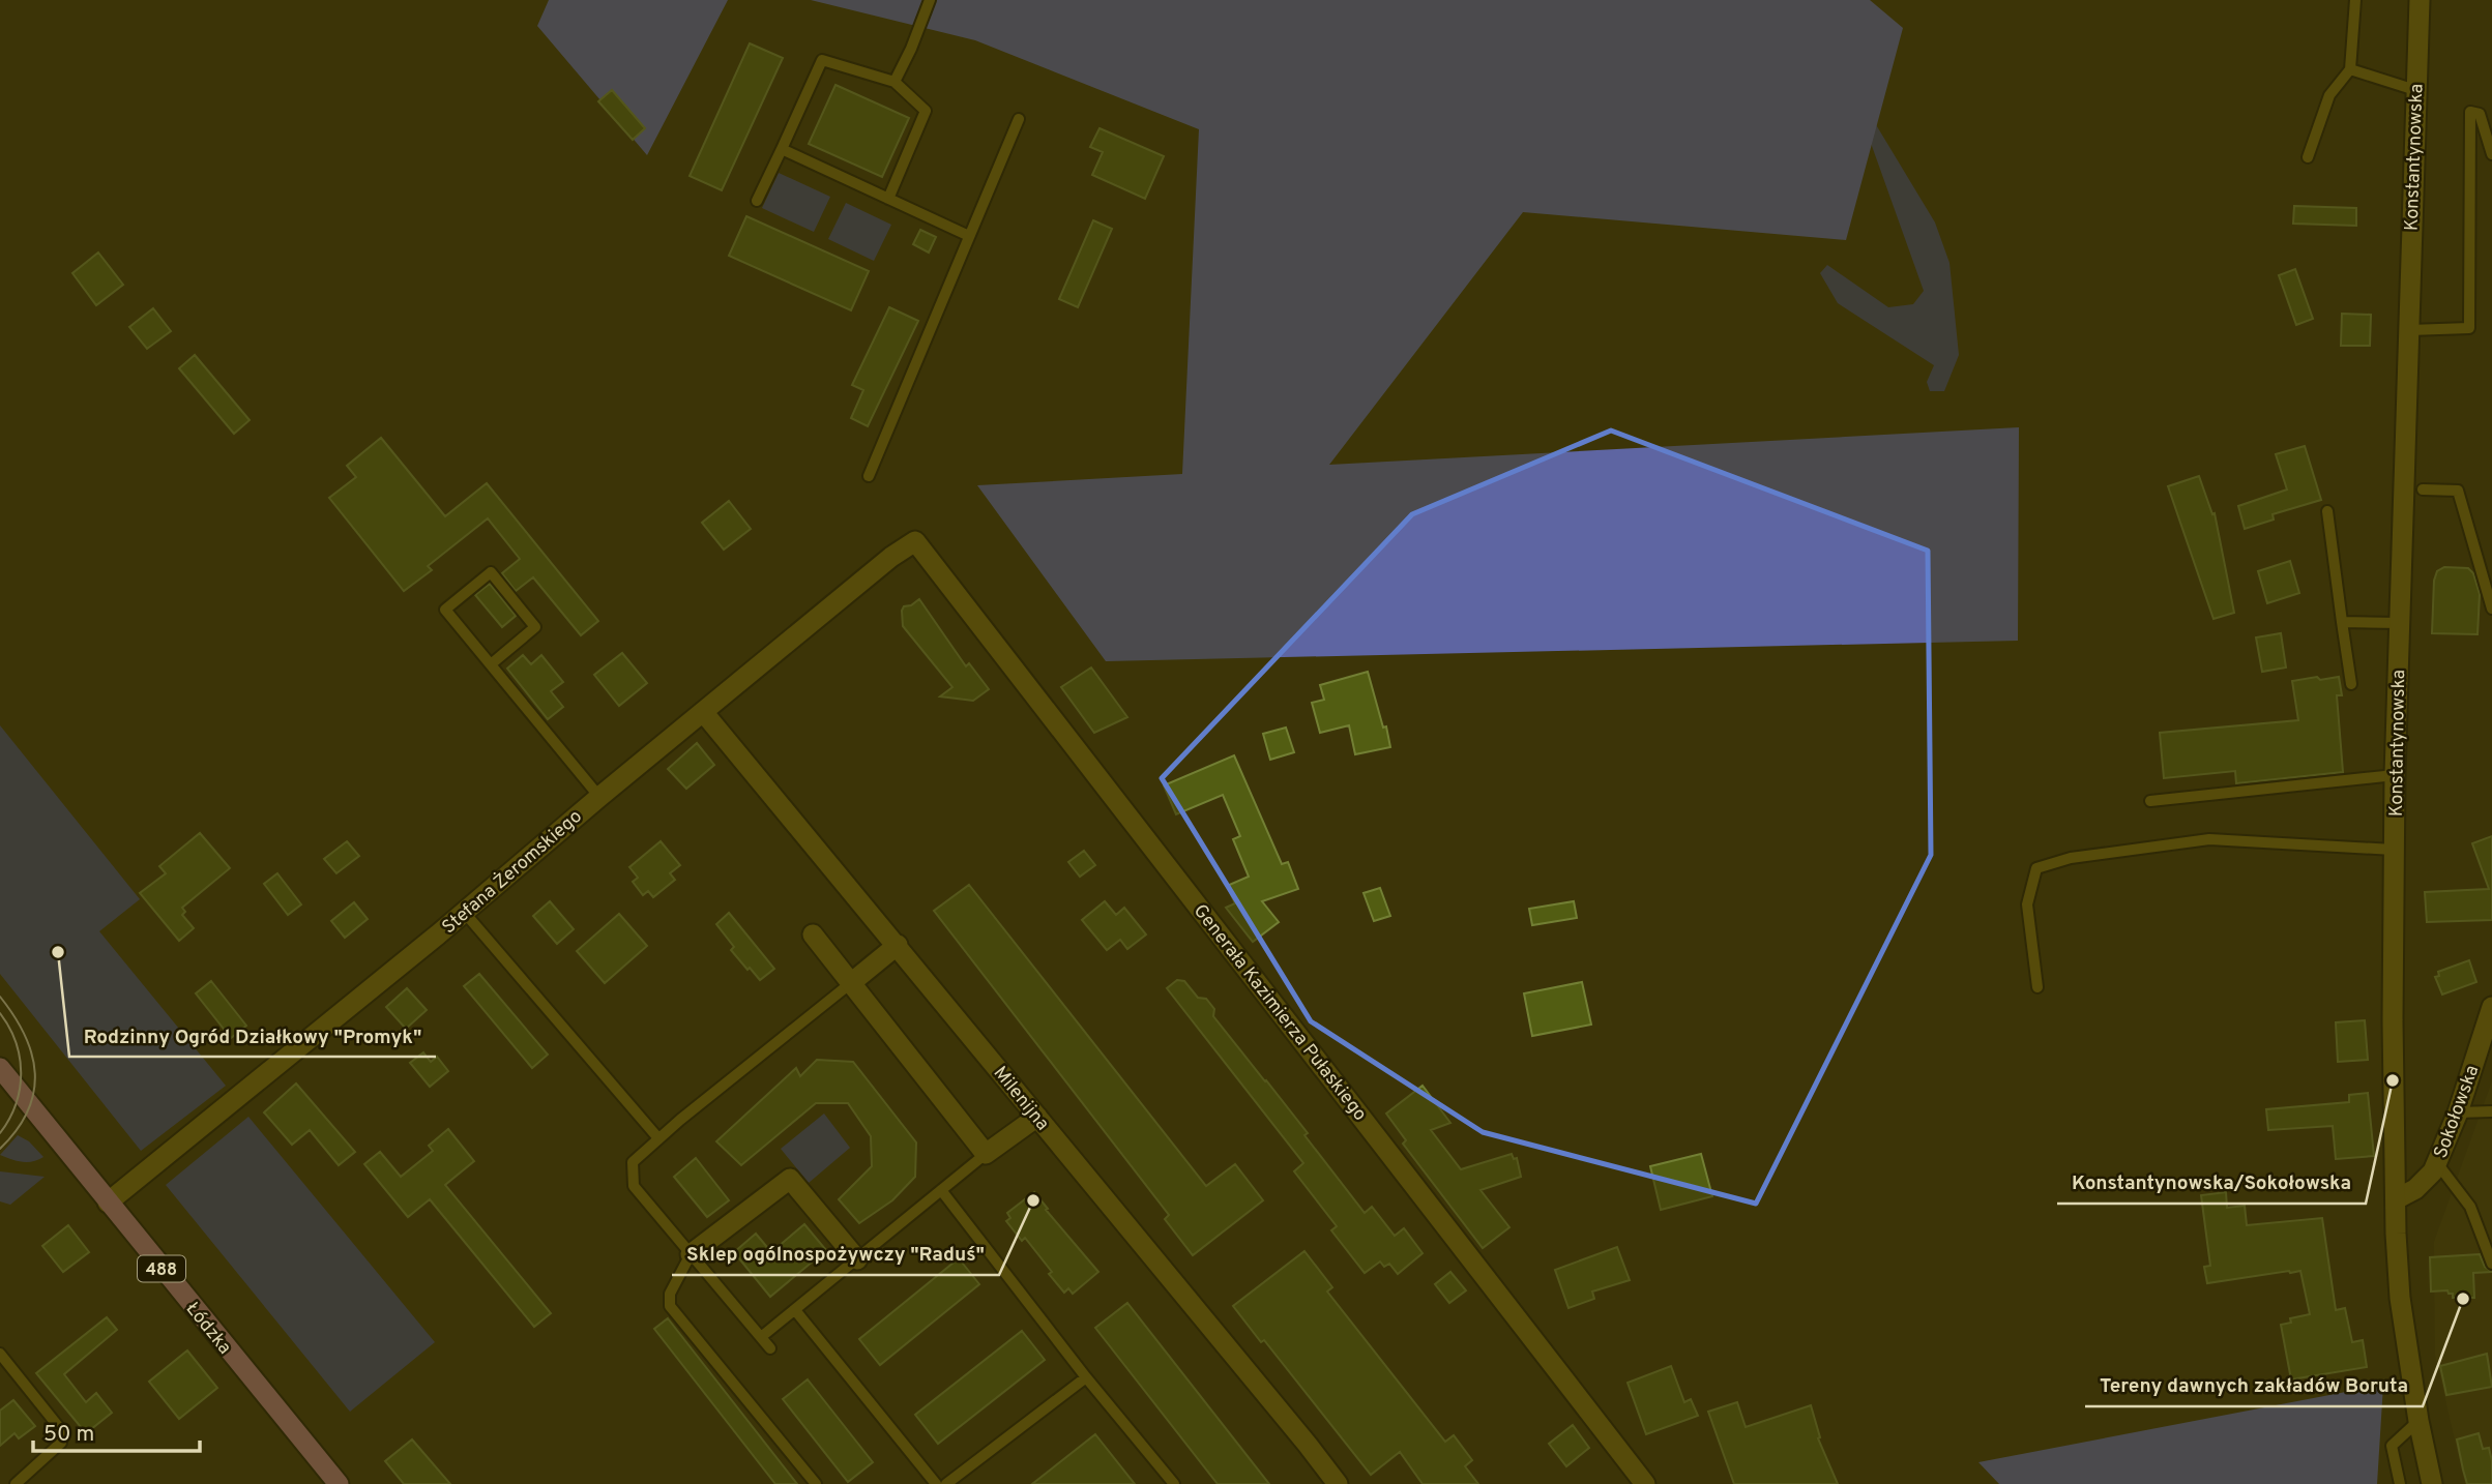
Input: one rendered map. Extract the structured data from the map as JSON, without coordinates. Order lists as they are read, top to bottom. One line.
{"streets":{"main road":["488","Łódzka"],"street":["Konstantynowska","Stefana Żeromskiego","Generała Kazimierza Pułaskiego","Milenijna","Sokołowska"]},"crossings":[["Konstantynowska","Sokołowska"],["Stefana Żeromskiego","Generała Kazimierza Pułaskiego"],["Stefana Żeromskiego","Milenijna"],["Stefana Żeromskiego","Łódzka"]],"places":["Rodzinny Ogród Działkowy \"Promyk\"","Konstantynowska/Sokołowska","Sklep ogólnospożywczy \"Raduś\"","Tereny dawnych zakładów Boruta"],"scale_bar":"50 m"}
